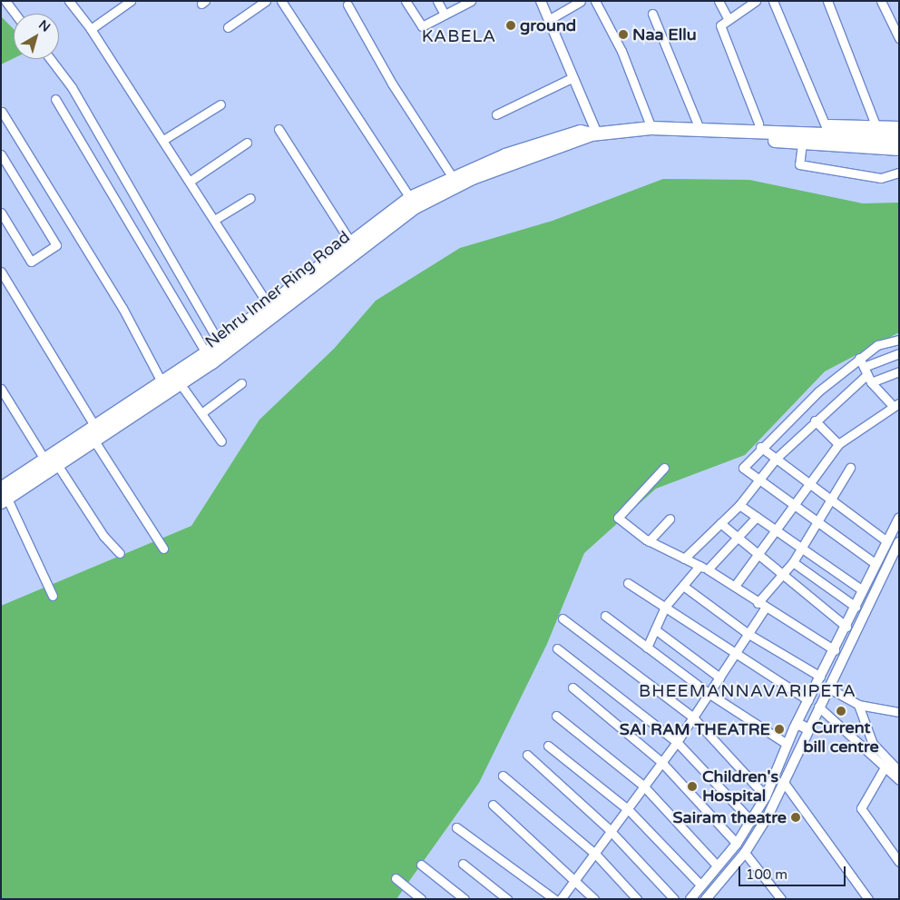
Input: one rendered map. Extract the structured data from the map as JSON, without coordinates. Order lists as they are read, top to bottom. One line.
{"streets":{"main road":["Nehru Inner Ring Road"]},"districts":["KABELA","BHEEMANNAVARIPETA"],"places":["ground","Naa Ellu","Current bill centre","SAI RAM THEATRE","Children's Hospital","Sairam theatre"],"scale_bar":"100 m","north":"top right"}
